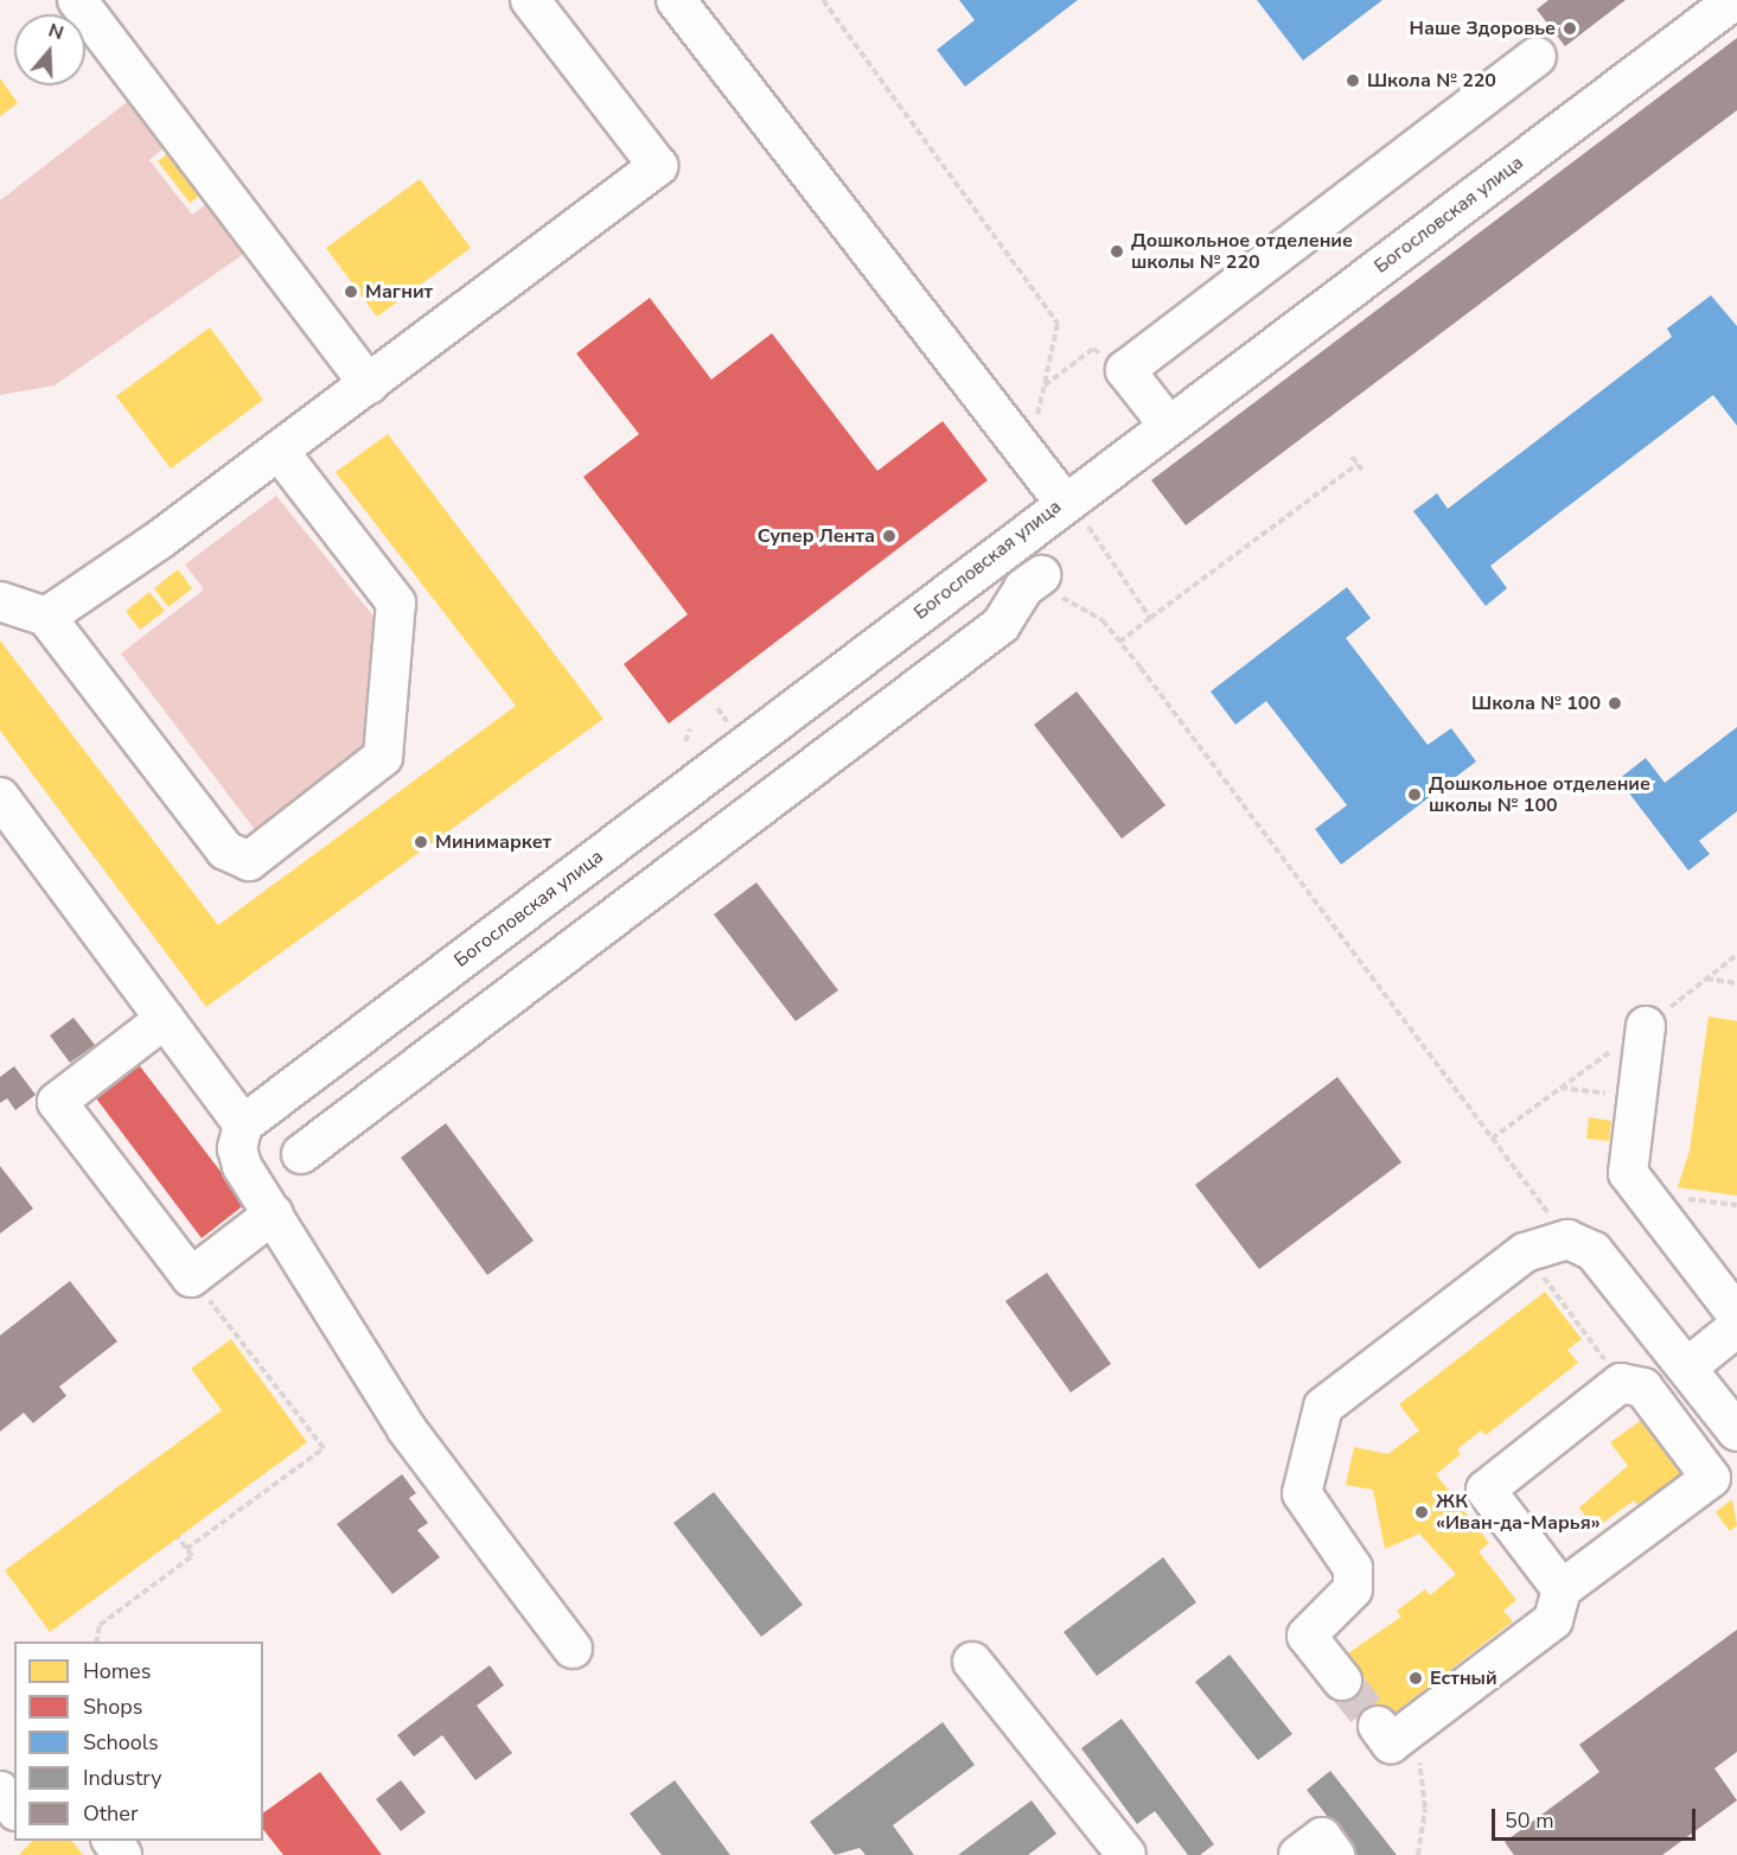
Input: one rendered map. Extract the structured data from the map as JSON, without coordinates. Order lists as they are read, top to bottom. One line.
{"streets":{"street":["Богословская улица"]},"places":["Наше Здоровье","Школа № 220","Дошкольное отделение школы № 220","Магнит","Супер Лента","Школа № 100","Дошкольное отделение школы № 100","Минимаркет","ЖК «Иван-да-Марья»","Естный"],"legend":["Homes","Shops","Schools","Industry","Other"],"scale_bar":"50 m","north":"top"}
